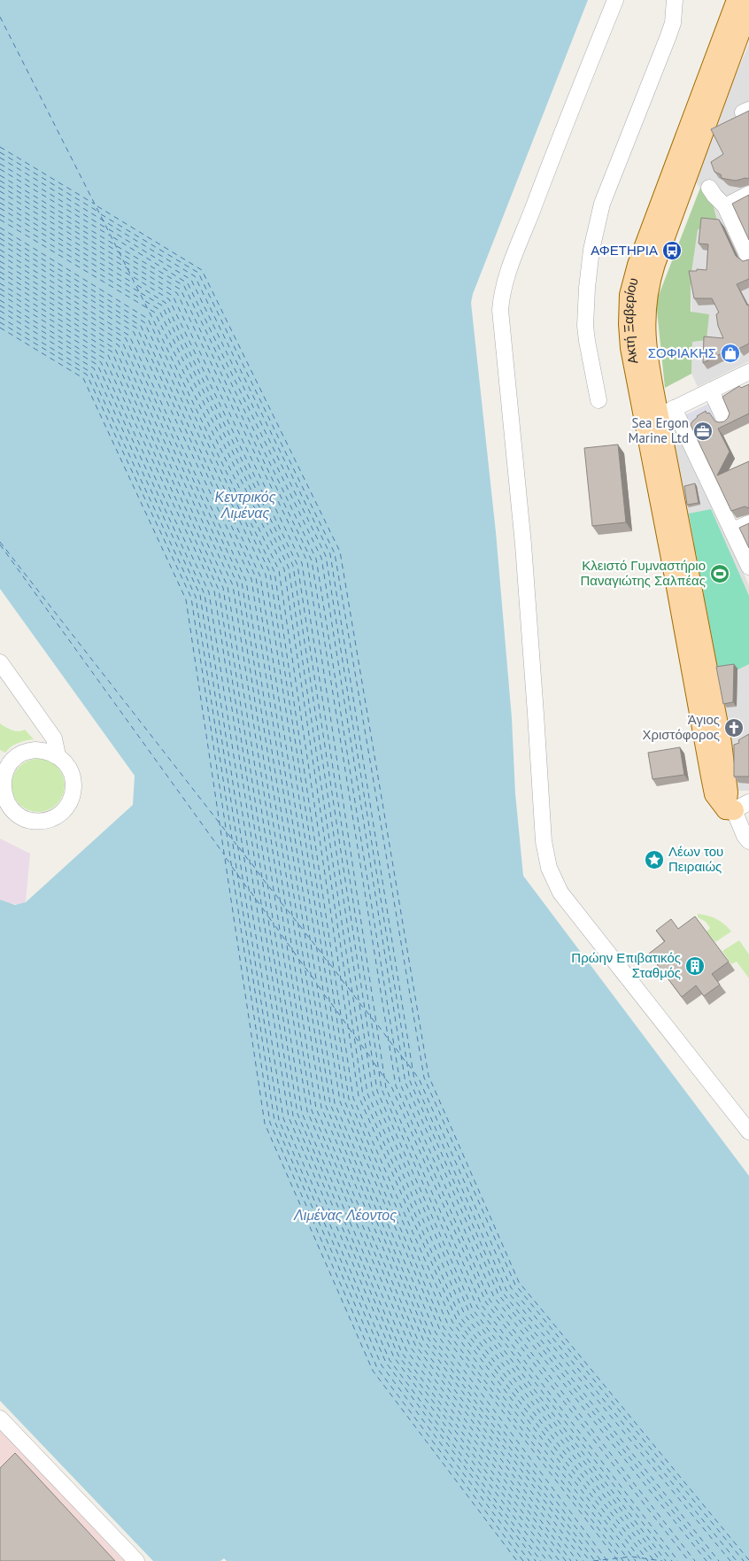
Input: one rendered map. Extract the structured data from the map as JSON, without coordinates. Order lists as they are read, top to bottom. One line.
{"streets":{"main road":["Ακτή Ξαβερίου"]},"water":["Κεντρικός Λιμένας","Λιμένας Λέοντος"],"places":{"bus stop":["ΑΦΕΤΗΡΙΑ"],"shop":["ΣΟΦΙΑΚΗΣ"],"office":["Sea Ergon Marine Ltd"],"sports":["Κλειστό Γυμναστήριο Παναγιώτης Σαλπέας"],"church":["Άγιος Χριστόφορος"],"place":["Λέων του Πειραιώς"],"building":["Πρώην Επιβατικός Σταθμός"]}}
